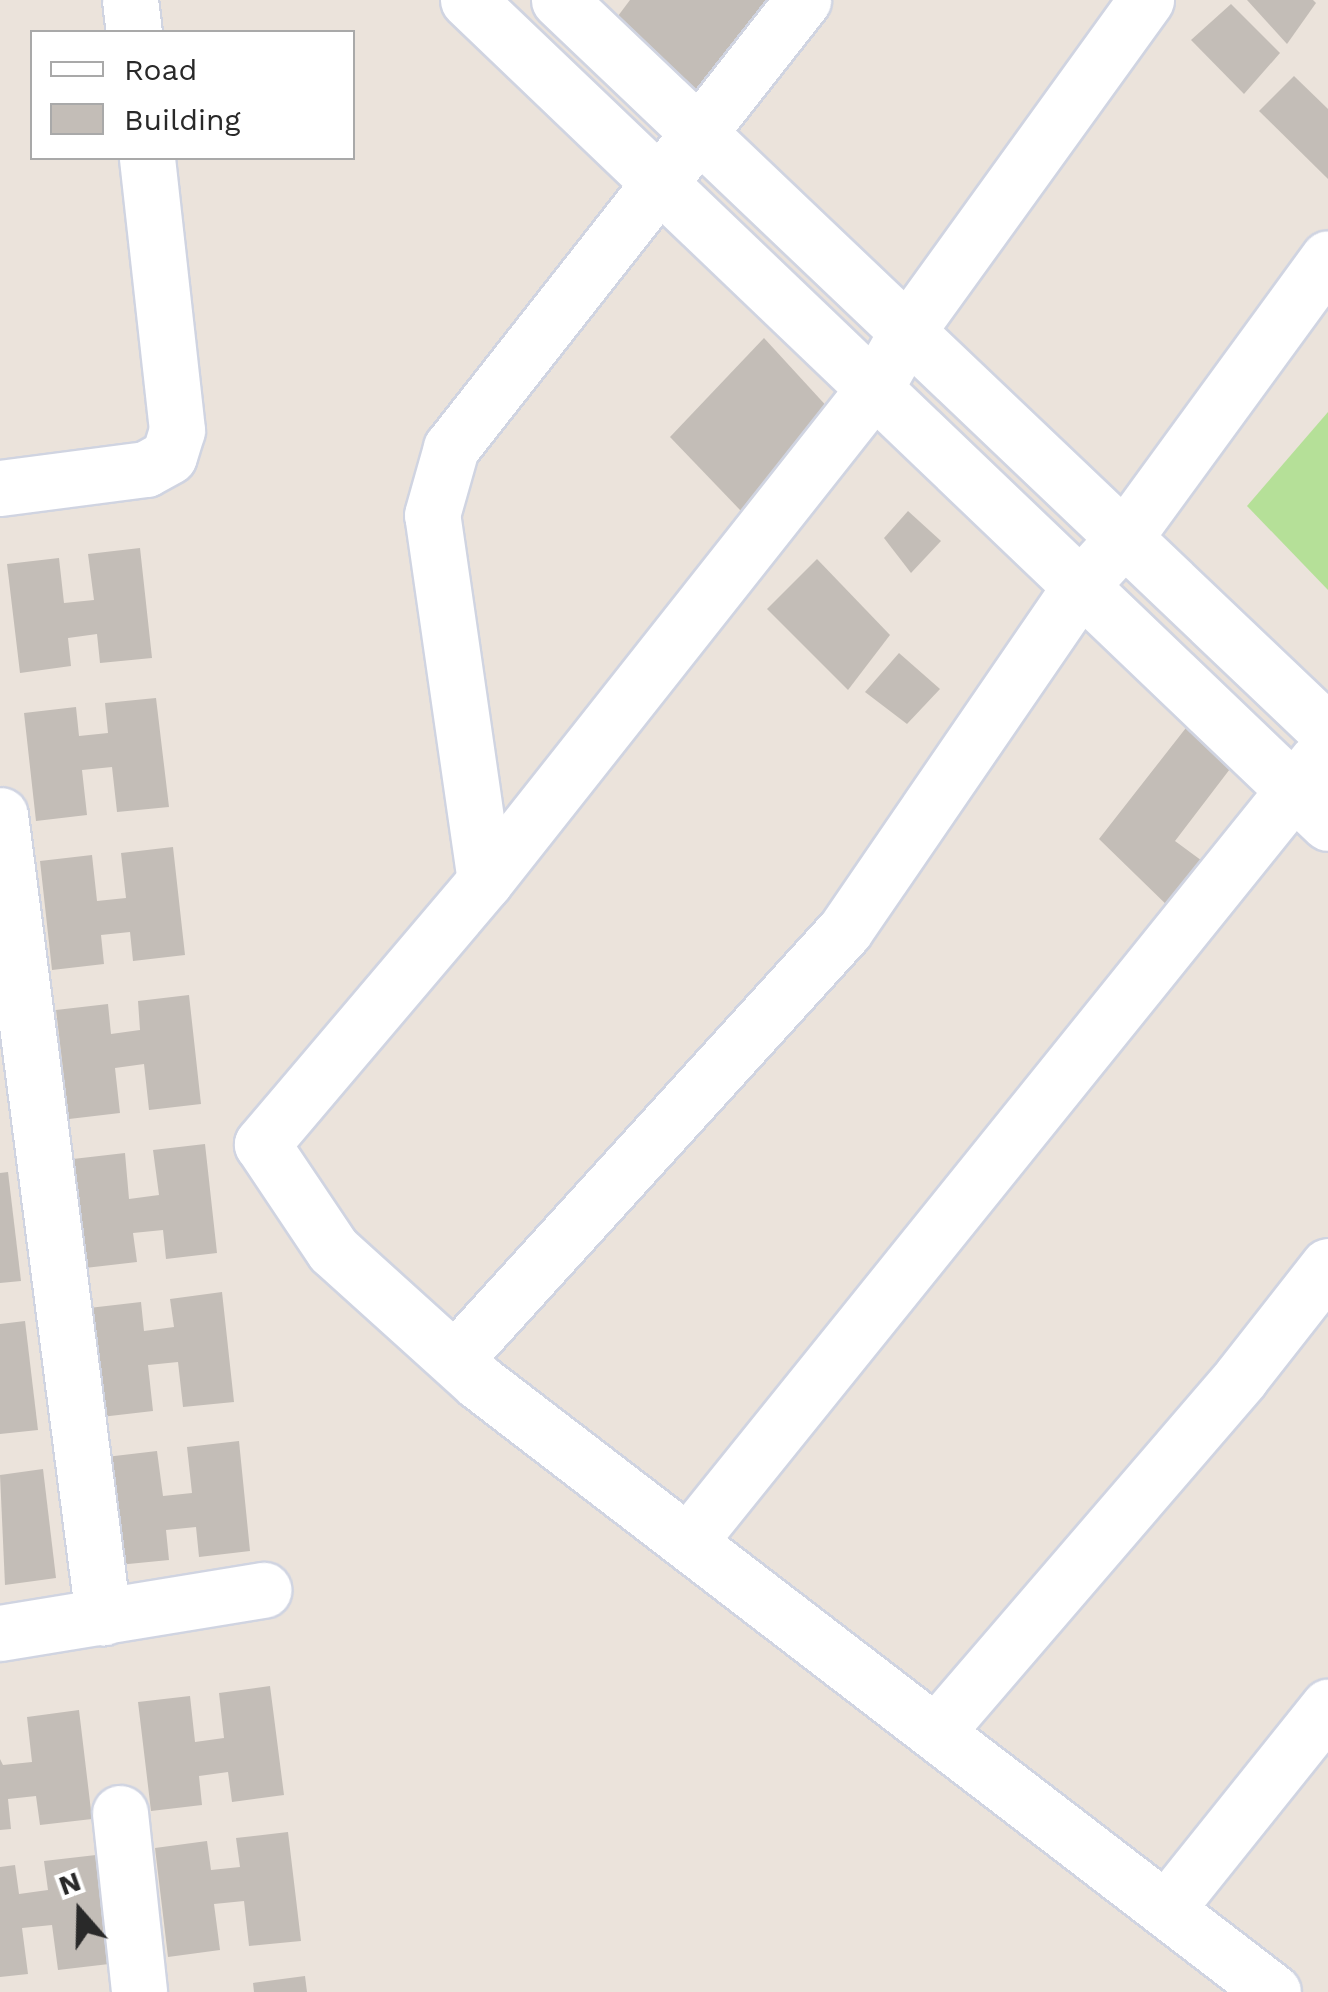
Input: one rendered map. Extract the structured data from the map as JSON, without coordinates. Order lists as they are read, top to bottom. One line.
{"legend":["Road","Building"],"north":"top"}
